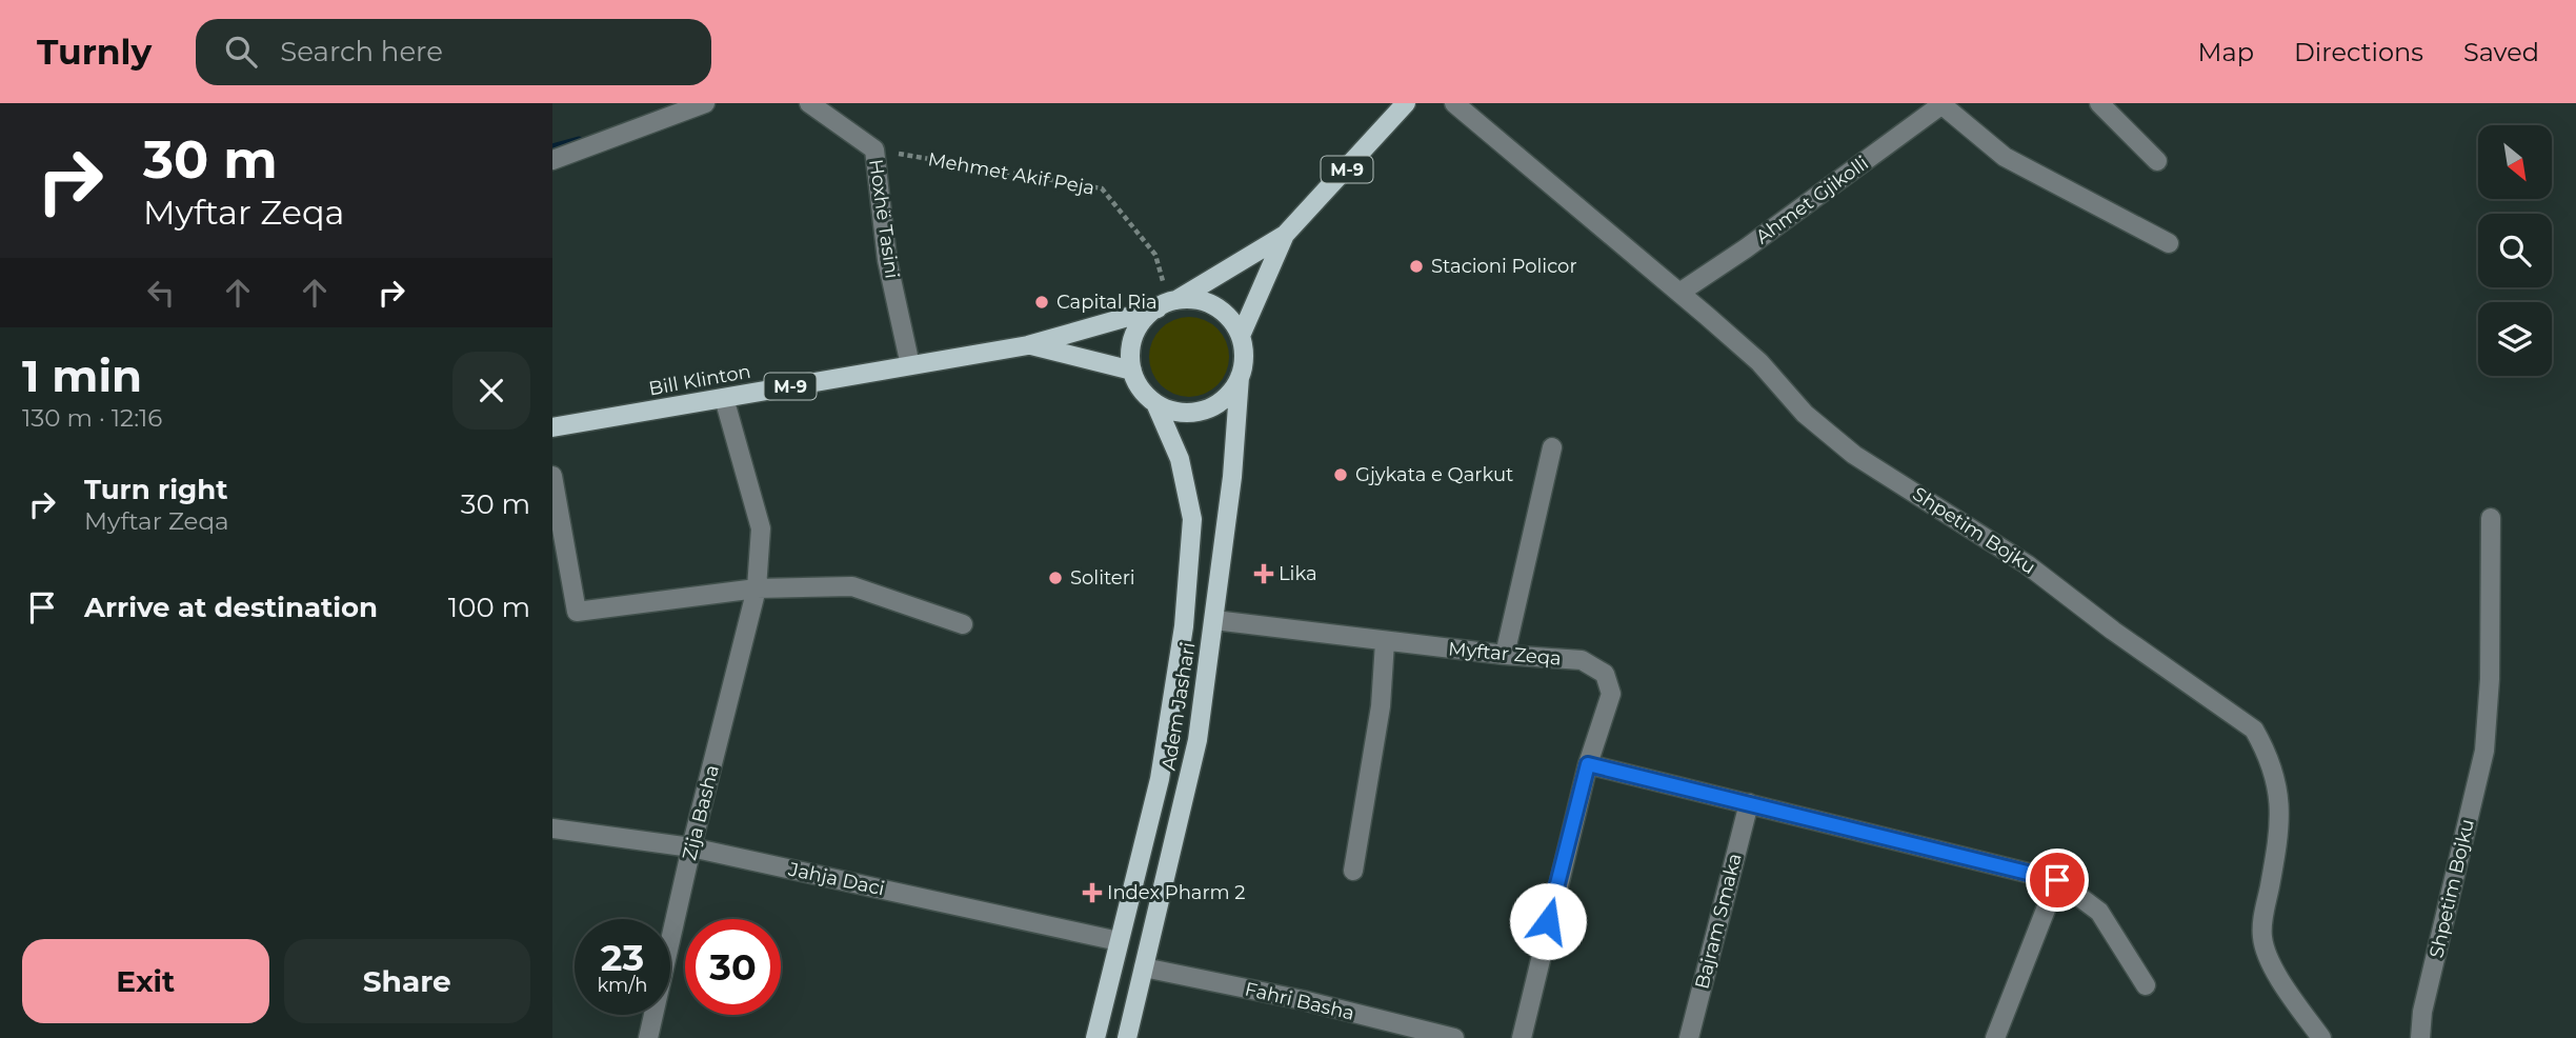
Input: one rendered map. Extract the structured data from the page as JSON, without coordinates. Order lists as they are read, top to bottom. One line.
{"streets":{"main road":["M-9","Bill Klinton","Adem Jashari"],"street":["Ahmet Gjikolli","Hoxhë Tasini","Shpetim Bojku","Myftar Zeqa","Zija Basha","Jahja Daci","Bajram Smaka","Fahri Basha"],"path":["Mehmet Akif Peja"]},"crossings":[["M-9","Mehmet Akif Peja"],["M-9","Bill Klinton"],["M-9","Adem Jashari"],["Mehmet Akif Peja","Hoxhë Tasini"],["Mehmet Akif Peja","Bill Klinton"],["Mehmet Akif Peja","Adem Jashari"],["Ahmet Gjikolli","Shpetim Bojku"],["Hoxhë Tasini","Bill Klinton"],["Bill Klinton","Adem Jashari"],["Bill Klinton","Zija Basha"],["Myftar Zeqa","Adem Jashari"],["Adem Jashari","Jahja Daci"],["Adem Jashari","Fahri Basha"],["Zija Basha","Jahja Daci"]],"places":{"other":["Stacioni Policor","Capital Ria","Gjykata e Qarkut","Soliteri"],"health":["Lika","Index Pharm 2"]},"north":"bottom right","page":{"header":"Turnly","search":"Search here","nav":["Map","Directions","Saved"],"turn":["30 m","Myftar Zeqa"],"heading":["1 min","130 m · 12:16"],"list":[{"name":"Turn right","note":"Myftar Zeqa","value":"30 m"},{"name":"Arrive at destination","value":"100 m"}],"speed":"23 km/h","limit":"30","buttons":["Exit","Share"]}}
